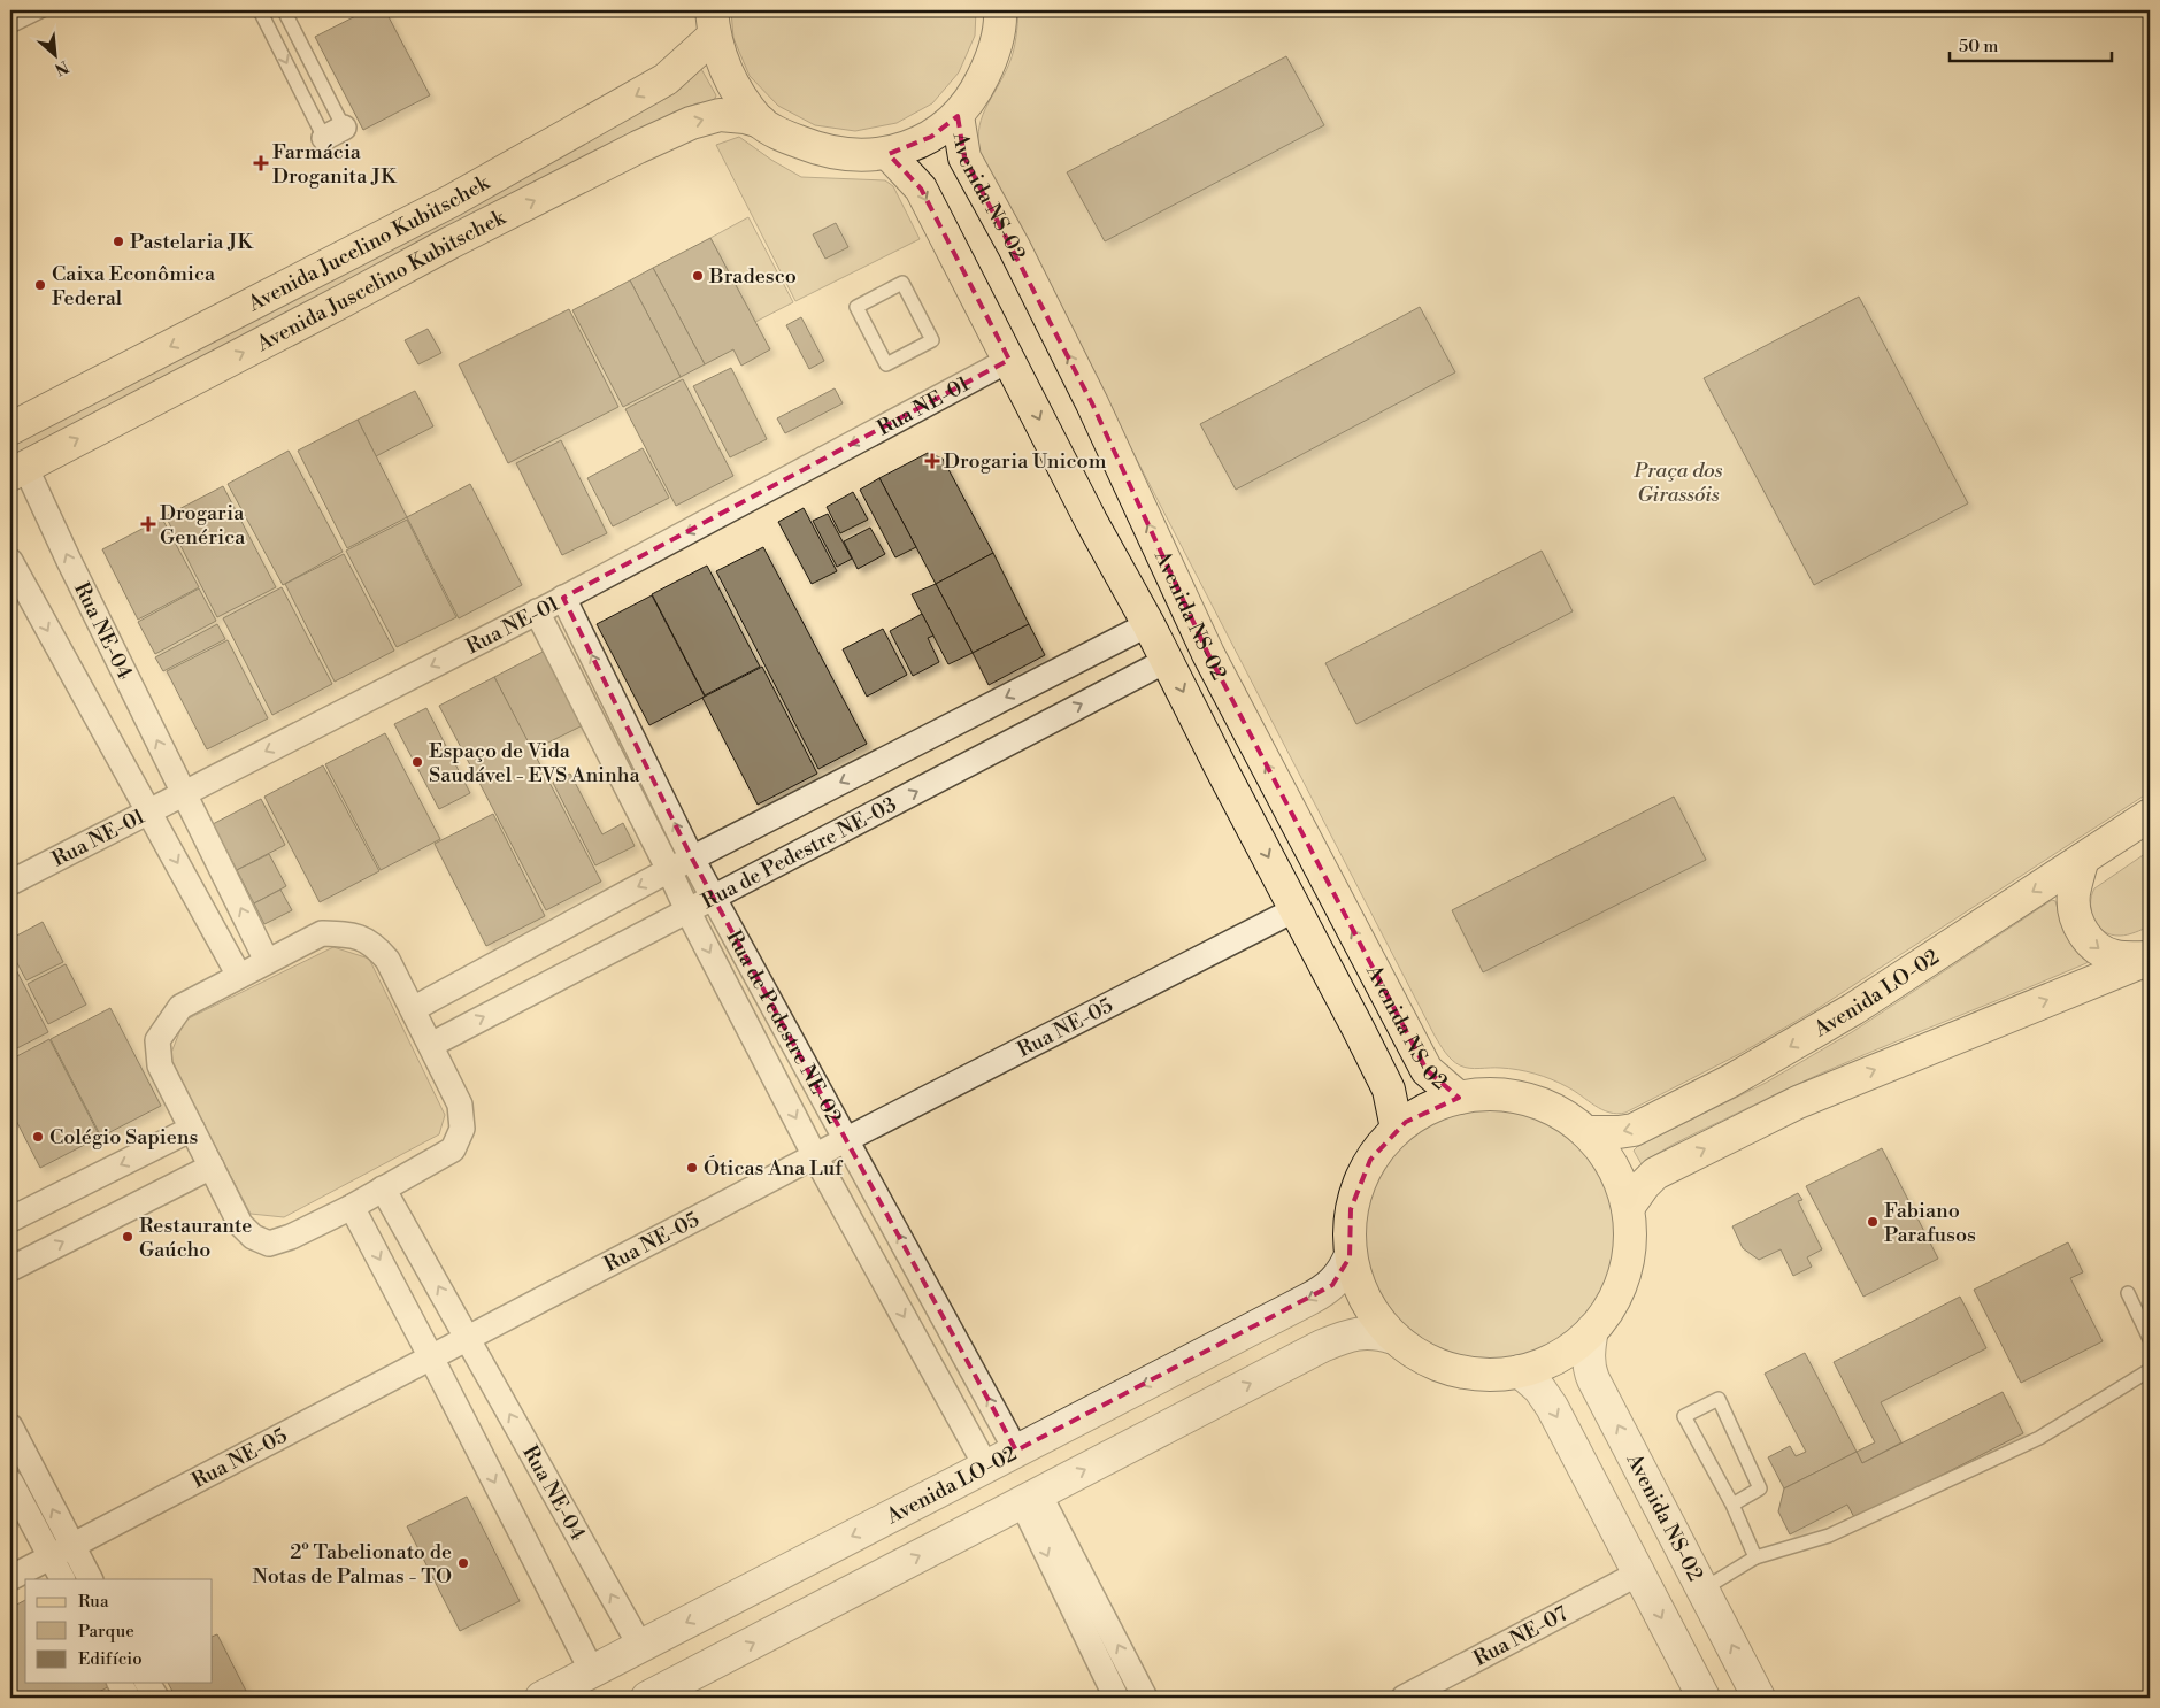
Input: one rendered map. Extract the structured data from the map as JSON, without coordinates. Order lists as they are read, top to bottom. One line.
{"streets":{"main road":["Avenida NS-02","Avenida Jucelino Kubitschek","Avenida Juscelino Kubitschek","Avenida LO-02"],"street":["Rua NE-01","Rua NE-04","Rua de Pedestre NE-03","Rua NE-05","Rua de Pedestre NE-02","Rua NE-07"]},"crossings":[["Avenida NS-02","Rua NE-01"],["Avenida NS-02","Rua de Pedestre NE-03"],["Avenida NS-02","Avenida LO-02"],["Avenida NS-02","Rua NE-05"],["Avenida Juscelino Kubitschek","Rua NE-04"],["Rua NE-01","Rua NE-04"],["Rua NE-01","Rua de Pedestre NE-02"],["Rua NE-04","Avenida LO-02"],["Rua NE-04","Rua NE-05"],["Rua de Pedestre NE-03","Rua de Pedestre NE-02"],["Avenida LO-02","Rua de Pedestre NE-02"],["Rua NE-05","Rua de Pedestre NE-02"]],"one_way":["Avenida Jucelino Kubitschek","Avenida Juscelino Kubitschek","Rua NE-01"],"parks":["Praça dos Girassóis"],"places":{"health":["Farmácia Droganita JK","Drogaria Unicom","Drogaria Genérica"],"other":["Pastelaria JK","Bradesco","Caixa Econômica Federal","Espaço de Vida Saudável - EVS Aninha","Colégio Sapiens","Óticas Ana Luf","Fabiano Parafusos","Restaurante Gaúcho","2º Tabelionato de Notas de Palmas - TO"]},"legend":["Rua","Parque","Edifício"],"scale_bar":"50 m","north":"bottom right"}
